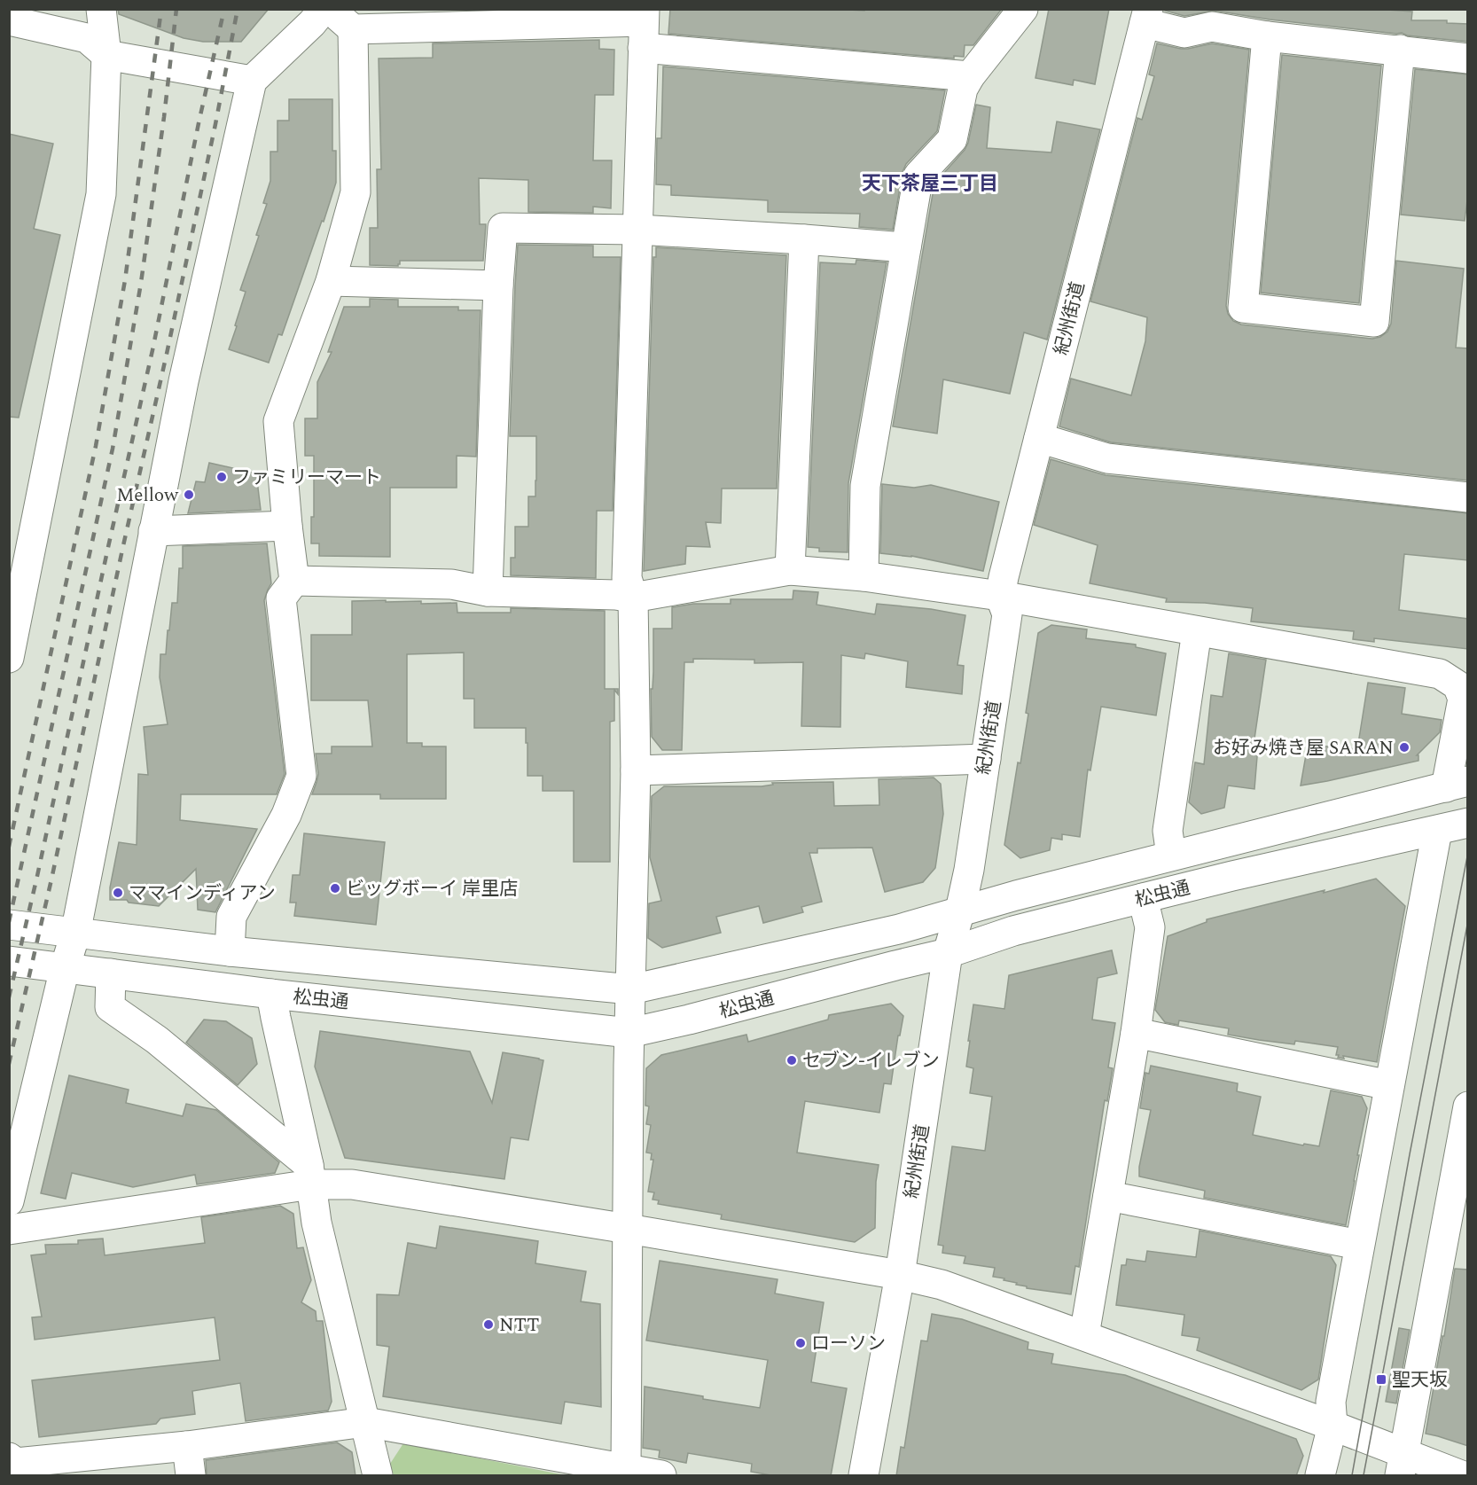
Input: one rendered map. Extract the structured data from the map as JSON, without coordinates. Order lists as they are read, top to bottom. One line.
{"streets":{"street":["紀州街道","松虫通"]},"crossings":[["紀州街道","松虫通"]],"districts":["天下茶屋三丁目"],"places":{"other":["ファミリーマート","Mellow","お好み焼き屋 SARAN","ビッグボーイ 岸里店","ママインディアン","セブン-イレブン","NTT","ローソン"],"transit":["聖天坂"]}}
